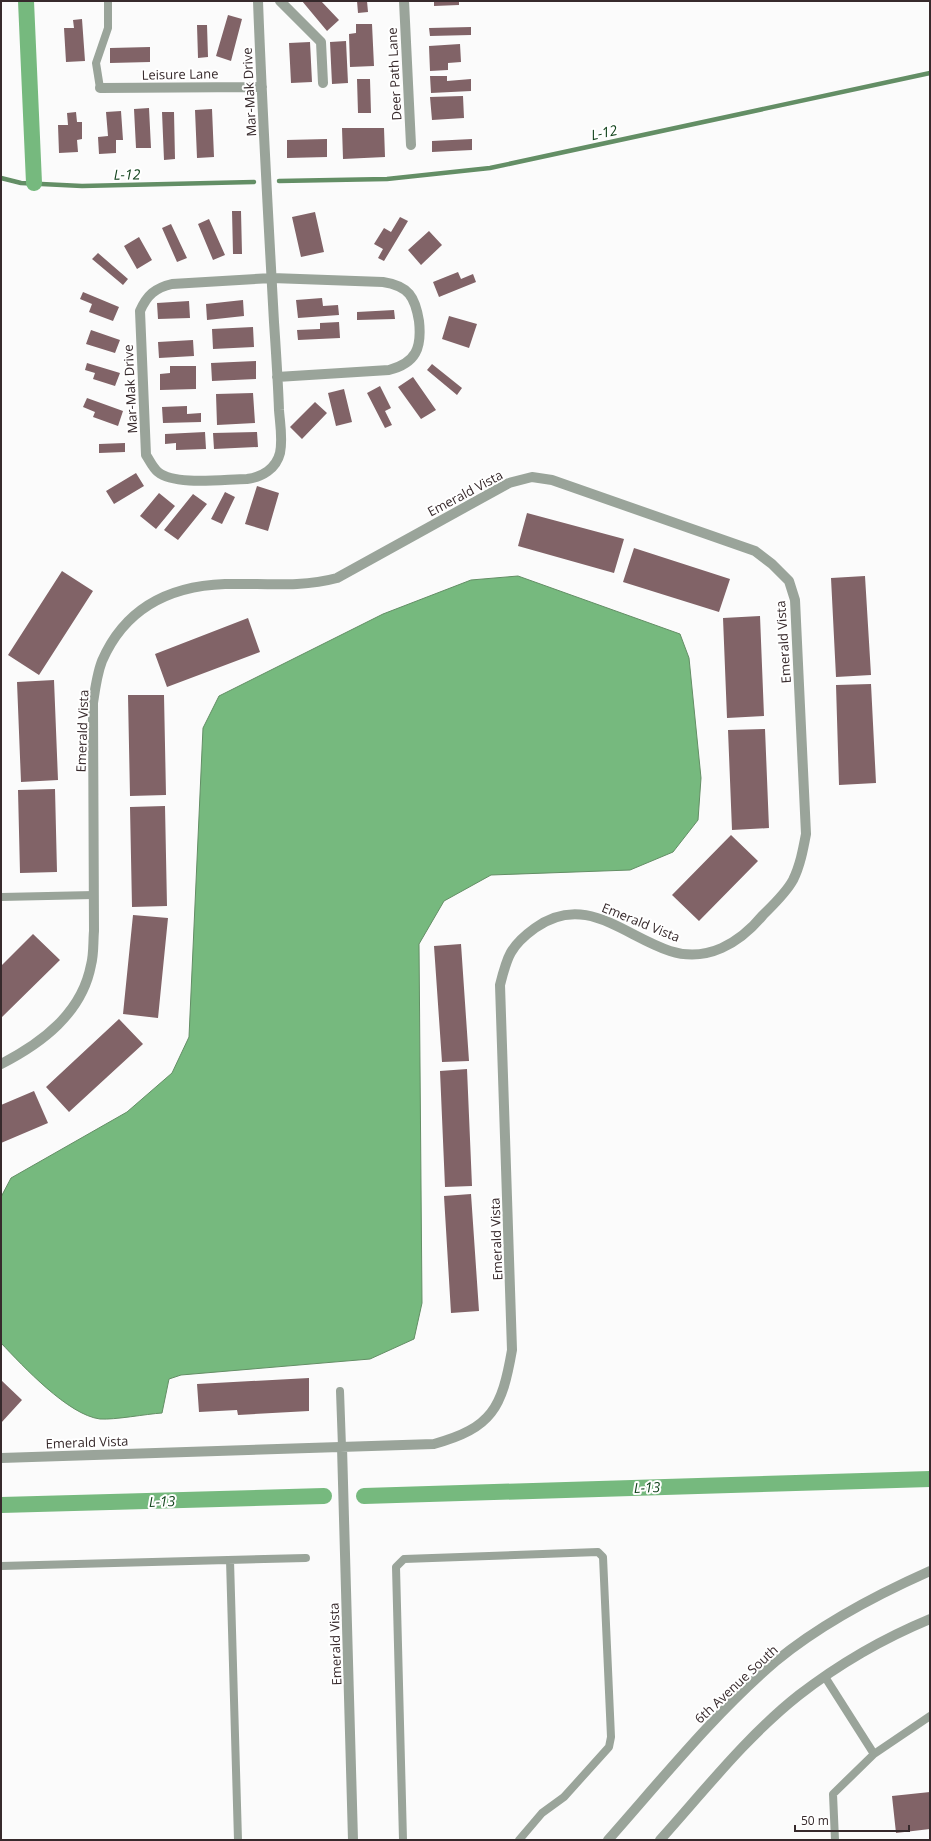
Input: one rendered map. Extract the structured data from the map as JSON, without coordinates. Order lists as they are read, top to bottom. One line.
{"streets":{"street":["Leisure Lane","Deer Path Lane","Mar-Mak Drive","Emerald Vista","6th Avenue South"]},"crossings":[["Leisure Lane","Mar-Mak Drive"]],"water":["L-12","L-13"],"scale_bar":"50 m"}
